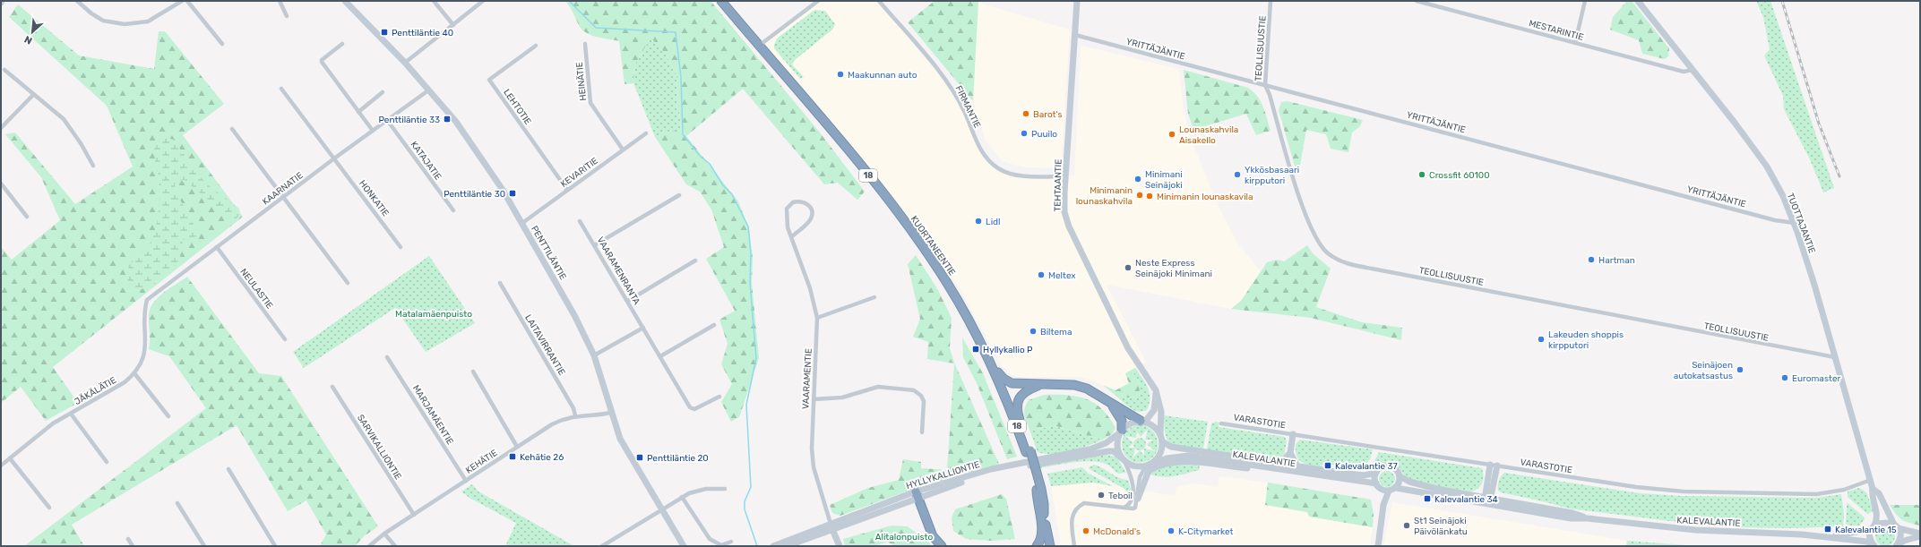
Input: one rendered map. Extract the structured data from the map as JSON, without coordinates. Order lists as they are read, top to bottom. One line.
{"streets":{"highway":["18","KUORTANEENTIE"],"main road":["TEHTAANTIE","TUOTTAJANTIE","PENTTILÄNTIE","KALEVALANTIE","HYLLYKALLIONTIE"],"street":["MESTARINTIE","YRITTÄJÄNTIE","TEOLLISUUSTIE","HEINÄTIE","LEHTOTIE","FIRMANTIE","KATAJATIE","KEVARITIE","KAARNATIE","HONKATIE","VAARAMENRANTA","NEULASTIE","LAITAVIRRANTIE","VAARAMENTIE","JÄKÄLÄTIE","MARJAMÄENTIE","VARASTOTIE","SARVIKALLIONTIE","KEHÄTIE"]},"crossings":[["MESTARINTIE","TUOTTAJANTIE"],["YRITTÄJÄNTIE","TEOLLISUUSTIE"],["YRITTÄJÄNTIE","TEHTAANTIE"],["YRITTÄJÄNTIE","TUOTTAJANTIE"],["TEOLLISUUSTIE","TUOTTAJANTIE"],["HEINÄTIE","KEVARITIE"],["LEHTOTIE","KEVARITIE"],["FIRMANTIE","TEHTAANTIE"],["KATAJATIE","KAARNATIE"],["KEVARITIE","PENTTILÄNTIE"],["TEHTAANTIE","KALEVALANTIE"],["TEHTAANTIE","HYLLYKALLIONTIE"],["KAARNATIE","HONKATIE"],["KAARNATIE","PENTTILÄNTIE"],["KAARNATIE","NEULASTIE"],["KAARNATIE","JÄKÄLÄTIE"],["TUOTTAJANTIE","VARASTOTIE"],["TUOTTAJANTIE","KALEVALANTIE"],["PENTTILÄNTIE","KEHÄTIE"],["LAITAVIRRANTIE","KEHÄTIE"],["VAARAMENTIE","HYLLYKALLIONTIE"],["MARJAMÄENTIE","KEHÄTIE"],["SARVIKALLIONTIE","KEHÄTIE"],["KALEVALANTIE","HYLLYKALLIONTIE"]],"parks":["Matalamäenpuisto","Alitalonpuisto"],"places":{"transit":["Penttiläntie 40","Penttiläntie 33","Penttiläntie 30","Hyllykallio P","Kehätie 26","Penttiläntie 20","Kalevalantie 37","Kalevalantie 34","Kalevalantie 15"],"other":["Maakunnan auto","Barot's","Puuilo","Lounaskahvila Aisakello","Ykkösbasaari kirpputori","Crossfit 60100","Minimani Seinäjoki","Minimanin lounaskahvila","Minimanin lounaskavila","Lidl","Hartman","Neste Express Seinäjoki Minimani","Meltex","Biltema","Lakeuden shoppis kirpputori","Seinäjoen autokatsastus","Euromaster","Teboil","St1 Seinäjoki Päivölänkatu","McDonald's","K-Citymarket"]},"north":"bottom left"}
